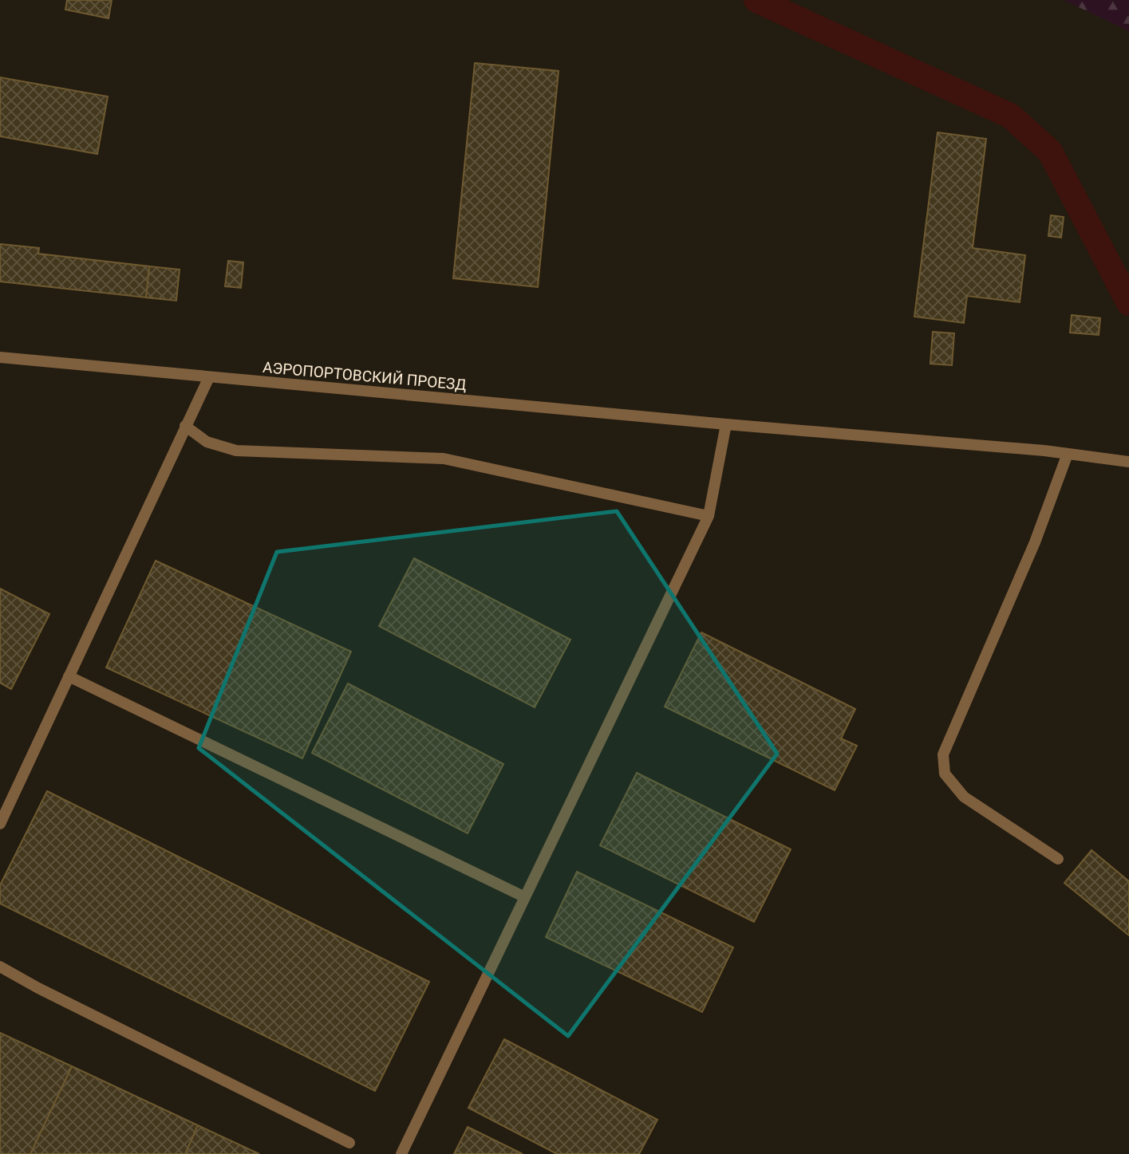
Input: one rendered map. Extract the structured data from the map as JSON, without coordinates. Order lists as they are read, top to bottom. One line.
{"streets":{"street":["АЭРОПОРТОВСКИЙ ПРОЕЗД"]}}
